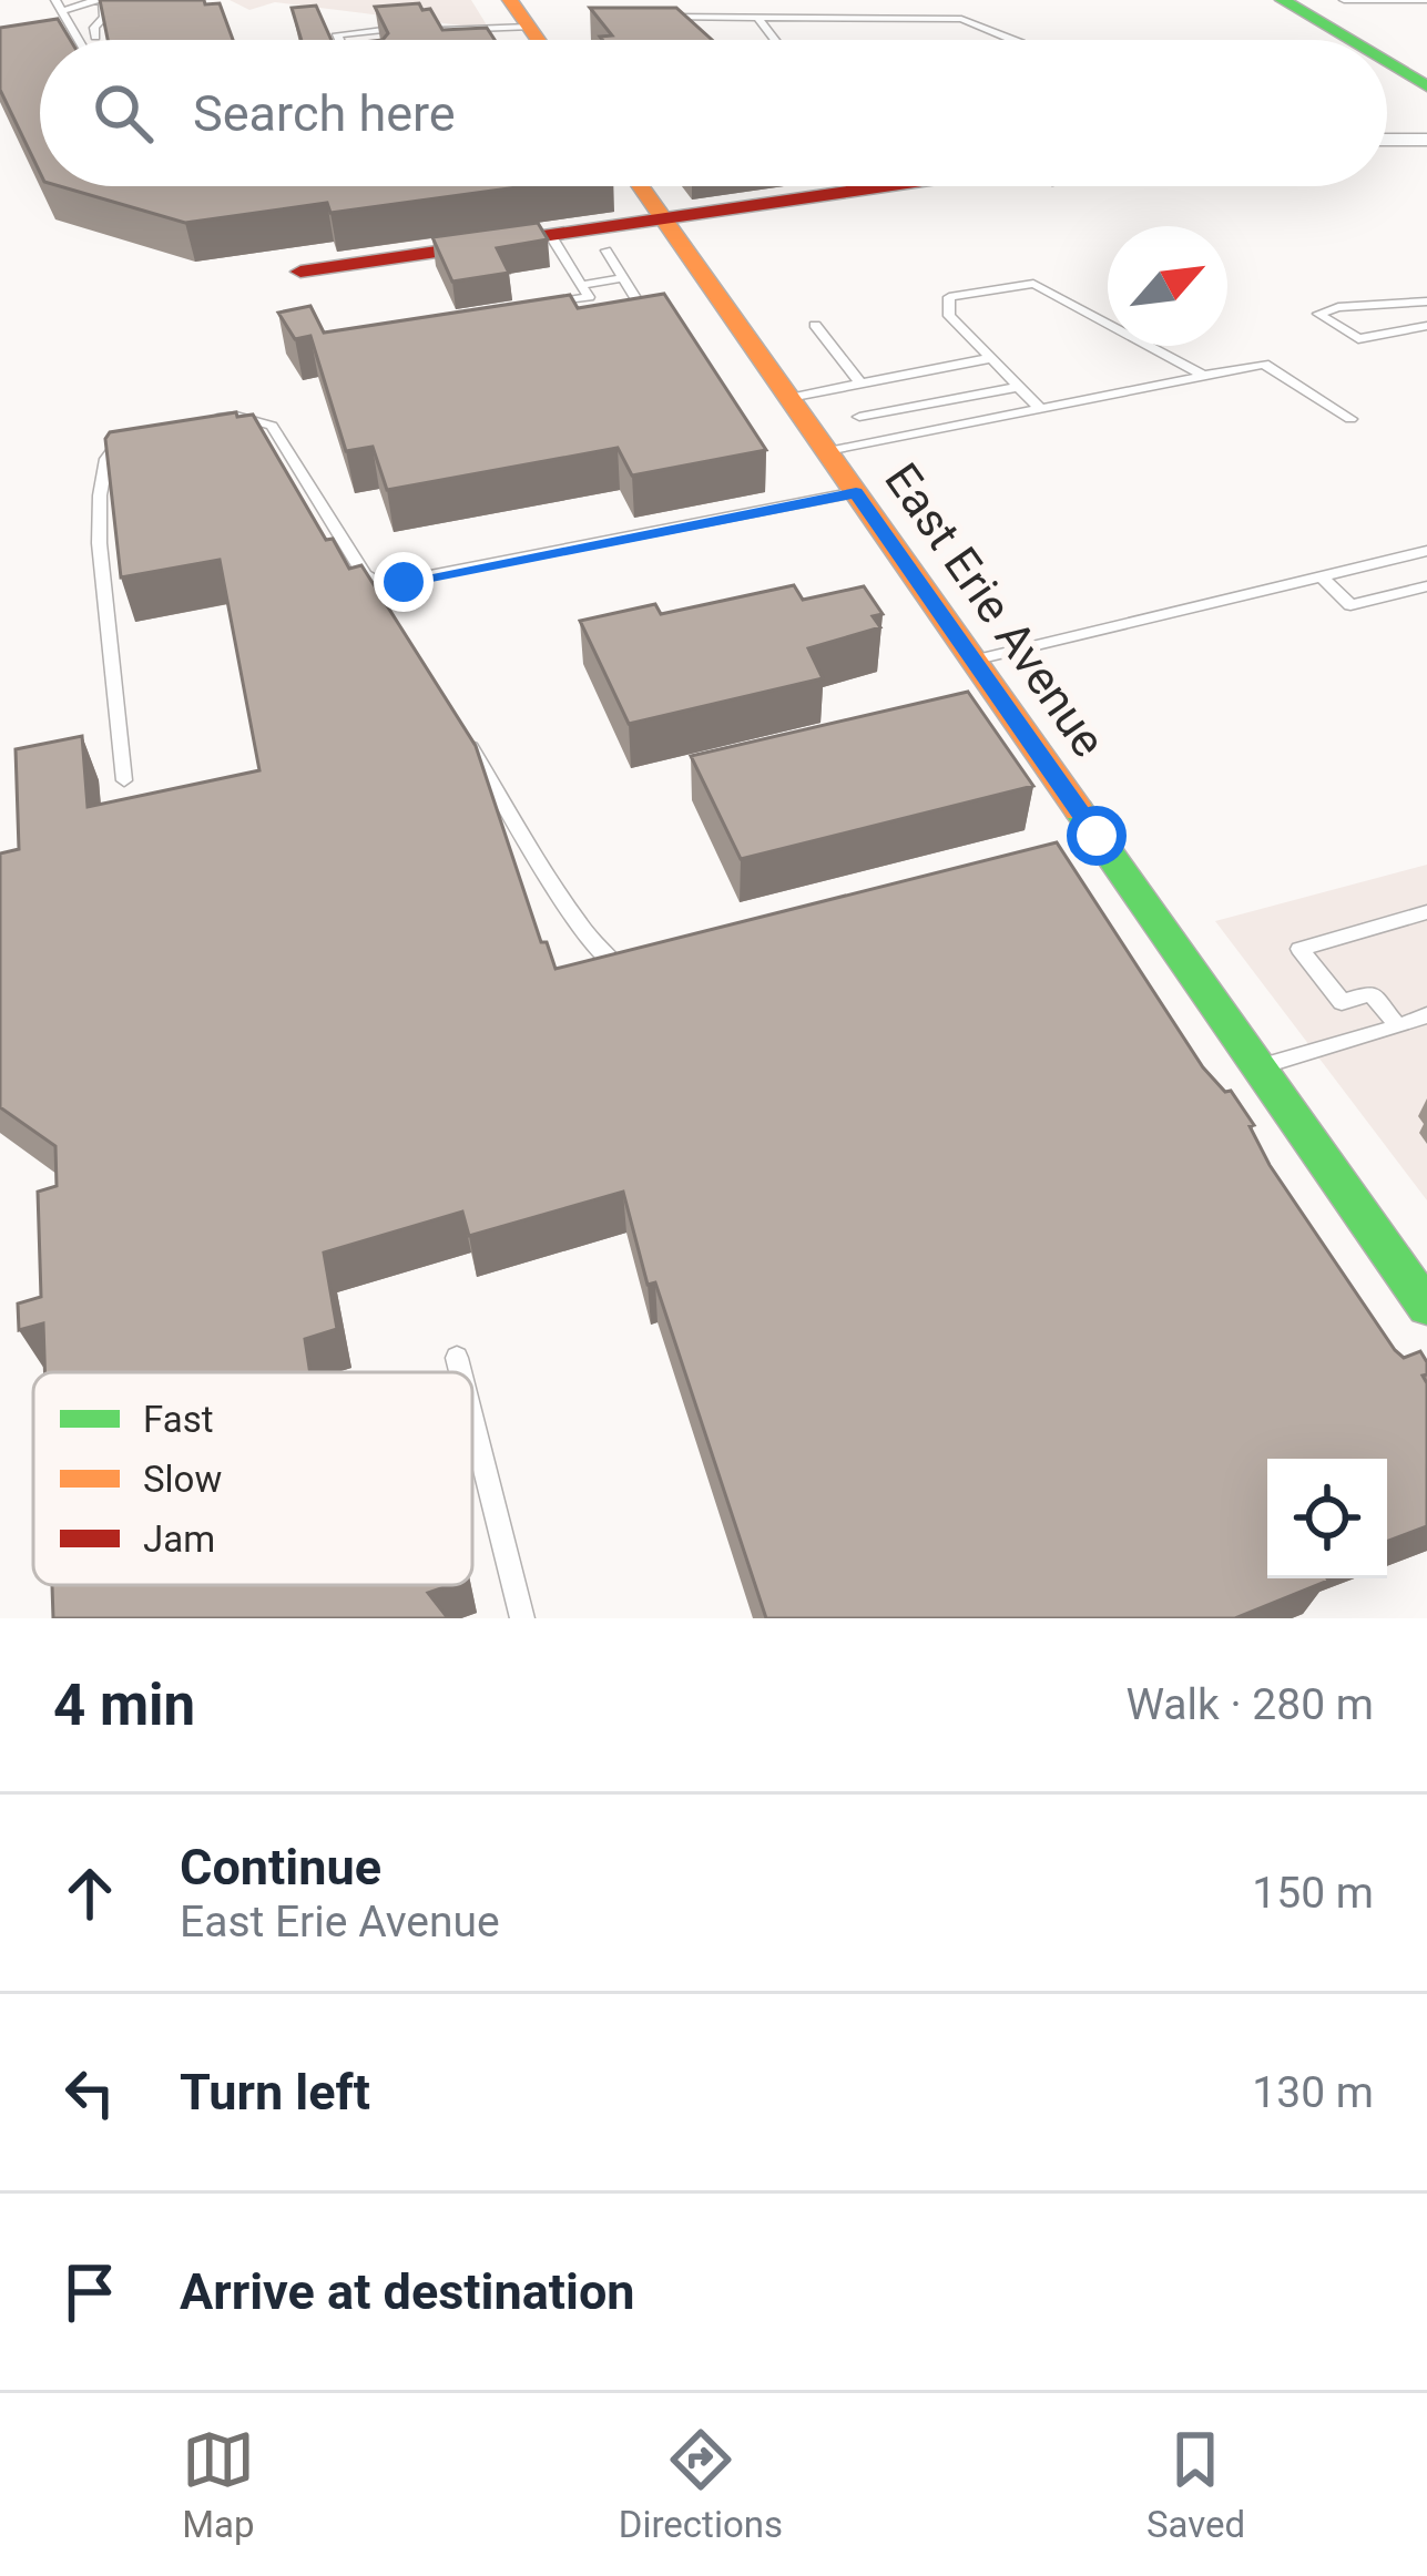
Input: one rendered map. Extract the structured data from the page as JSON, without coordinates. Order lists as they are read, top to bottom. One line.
{"streets":{"main road":["East Erie Avenue"]},"legend":["Fast","Slow","Jam"],"north":"top right","page":{"search":"Search here","heading":["4 min","Walk · 280 m"],"list":[["Continue","East Erie Avenue","150 m"],["Turn left","130 m"],"Arrive at destination"],"nav":["Map","Directions","Saved"]}}
